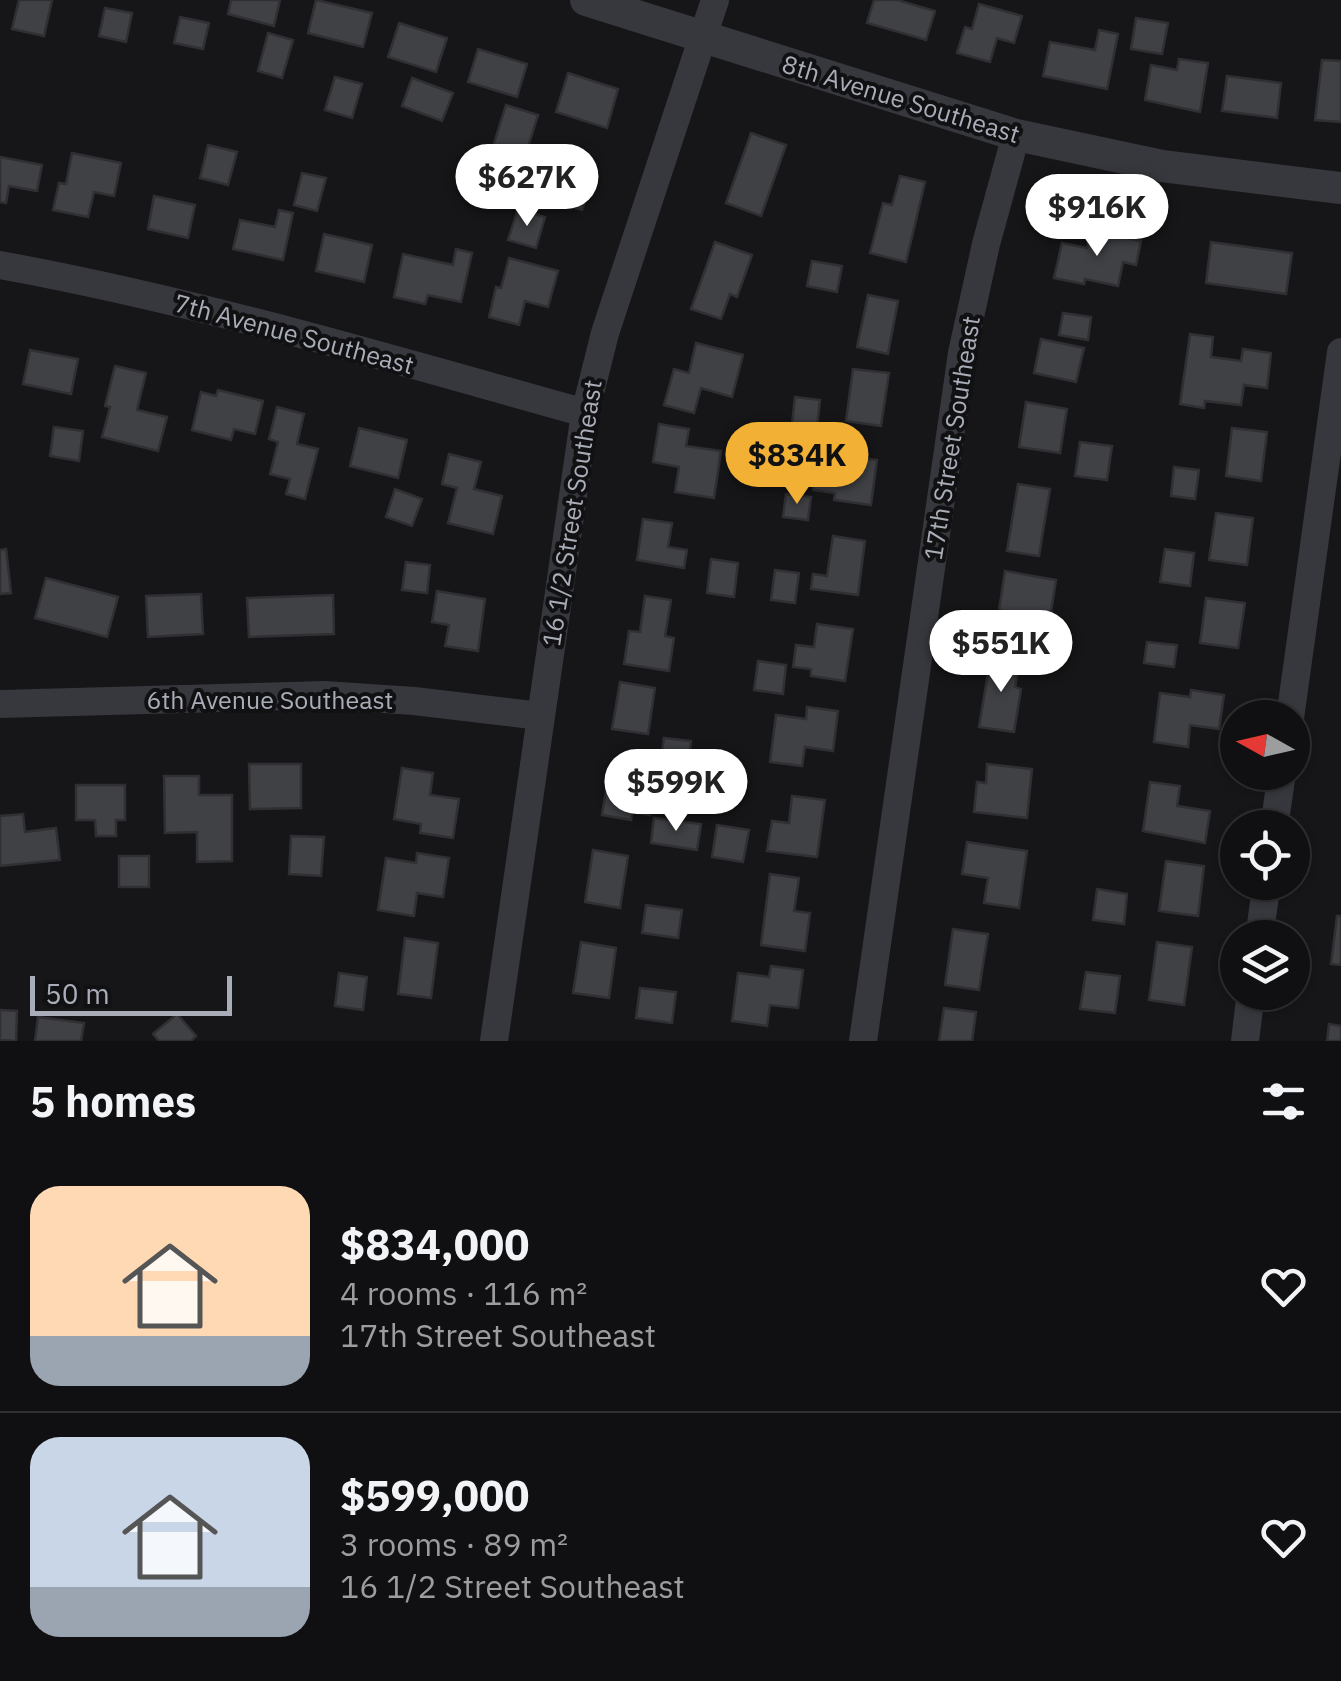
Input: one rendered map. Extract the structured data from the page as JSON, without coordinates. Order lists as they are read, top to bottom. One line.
{"streets":{"street":["8th Avenue Southeast","7th Avenue Southeast","17th Street Southeast","16 1/2 Street Southeast","6th Avenue Southeast"]},"crossings":[["8th Avenue Southeast","17th Street Southeast"],["8th Avenue Southeast","16 1/2 Street Southeast"],["7th Avenue Southeast","16 1/2 Street Southeast"],["16 1/2 Street Southeast","6th Avenue Southeast"]],"scale_bar":"50 m","north":"left","page":{"price":["$627K","$916K","$834K","$551K","$599K"],"scale":"50 m","heading":"5 homes","list":[{"name":"$834,000","note":"4 rooms · 116 m² · 17th Street Southeast"},{"name":"$599,000","note":"3 rooms · 89 m² · 16 1/2 Street Southeast"}]}}
